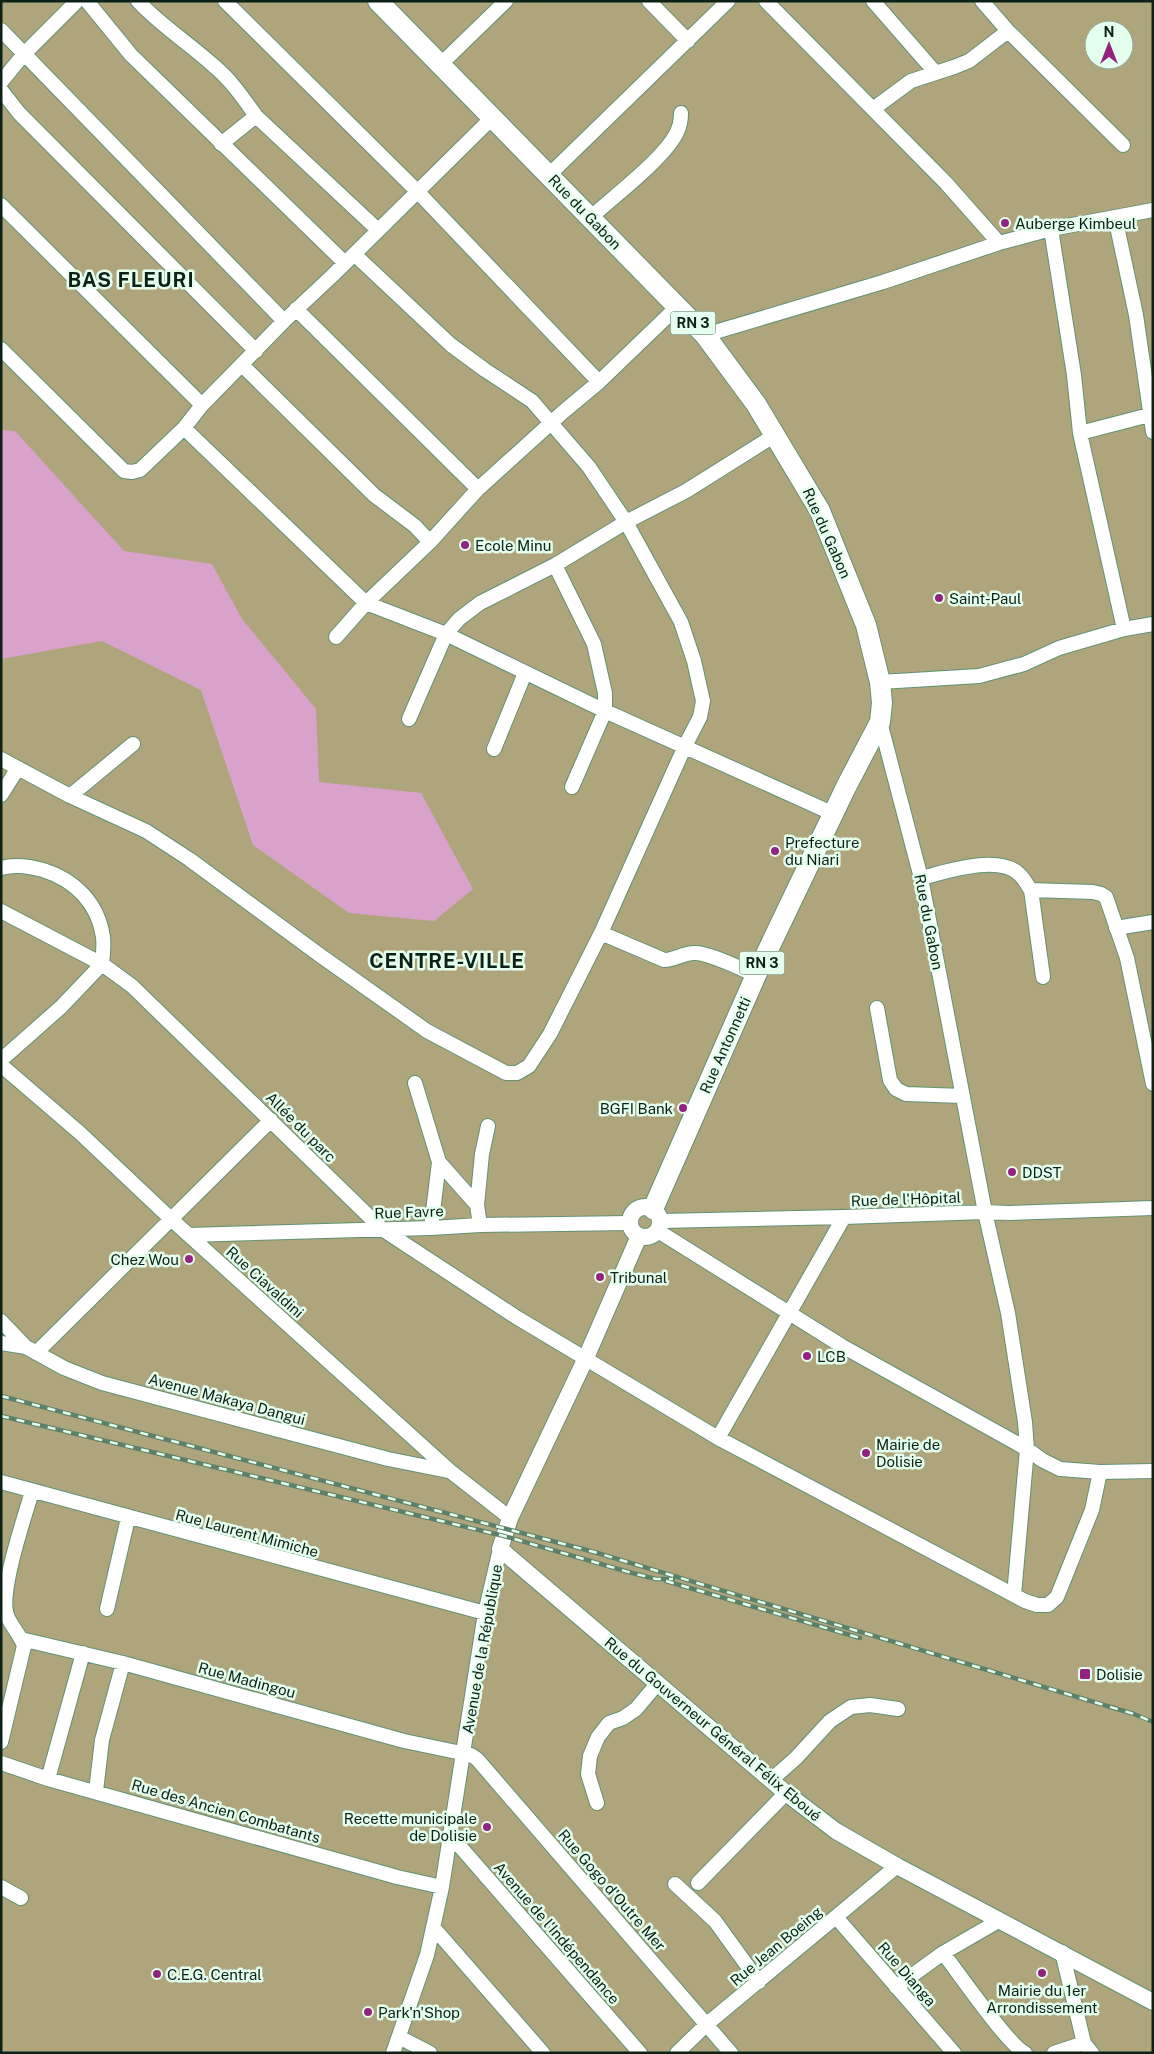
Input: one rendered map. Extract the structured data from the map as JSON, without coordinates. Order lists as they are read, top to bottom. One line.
{"streets":{"highway":["Rue du Gabon","RN 3","Rue Antonnetti"],"main road":["Avenue de la République","Rue du Gouverneur Général Félix Eboué"],"street":["Allée du parc","Rue de l'Hôpital","Rue Favre","Rue Ciavaldini","Avenue Makaya Dangui","Rue Laurent Mimiche","Rue Madingou","Rue des Ancien Combatants","Rue Gogo d'Outre Mer","Avenue de l'Indépendance","Rue Jean Boeing","Rue Dianga"]},"crossings":[["Rue du Gabon","Rue Antonnetti"],["Rue du Gabon","Allée du parc"],["Rue du Gabon","Rue de l'Hôpital"],["Rue Antonnetti","Rue de l'Hôpital"],["Rue Antonnetti","Rue Favre"],["Rue Antonnetti","Avenue de la République"],["Allée du parc","Rue Favre"],["Allée du parc","Avenue de la République"],["Rue de l'Hôpital","Rue Favre"],["Rue de l'Hôpital","Avenue de la République"],["Rue Favre","Rue Ciavaldini"],["Rue Favre","Avenue de la République"],["Rue Ciavaldini","Avenue Makaya Dangui"],["Rue Ciavaldini","Avenue de la République"],["Rue Laurent Mimiche","Avenue de la République"],["Avenue de la République","Rue Madingou"],["Avenue de la République","Rue du Gouverneur Général Félix Eboué"],["Avenue de la République","Rue des Ancien Combatants"],["Avenue de la République","Rue Gogo d'Outre Mer"],["Avenue de la République","Avenue de l'Indépendance"],["Rue Madingou","Rue Gogo d'Outre Mer"],["Rue du Gouverneur Général Félix Eboué","Rue Jean Boeing"],["Rue Gogo d'Outre Mer","Rue Jean Boeing"],["Rue Jean Boeing","Rue Dianga"]],"districts":["BAS FLEURI","CENTRE-VILLE"],"places":{"other":["Auberge Kimbeul","Ecole Minu","Saint-Paul","Prefecture du Niari","BGFI Bank","DDST","Chez Wou","Tribunal","LCB","Mairie de Dolisie","Recette municipale de Dolisie","Mairie du 1er Arrondissement","C.E.G. Central","Park'n'Shop"],"transit":["Dolisie"]},"north":"top"}
